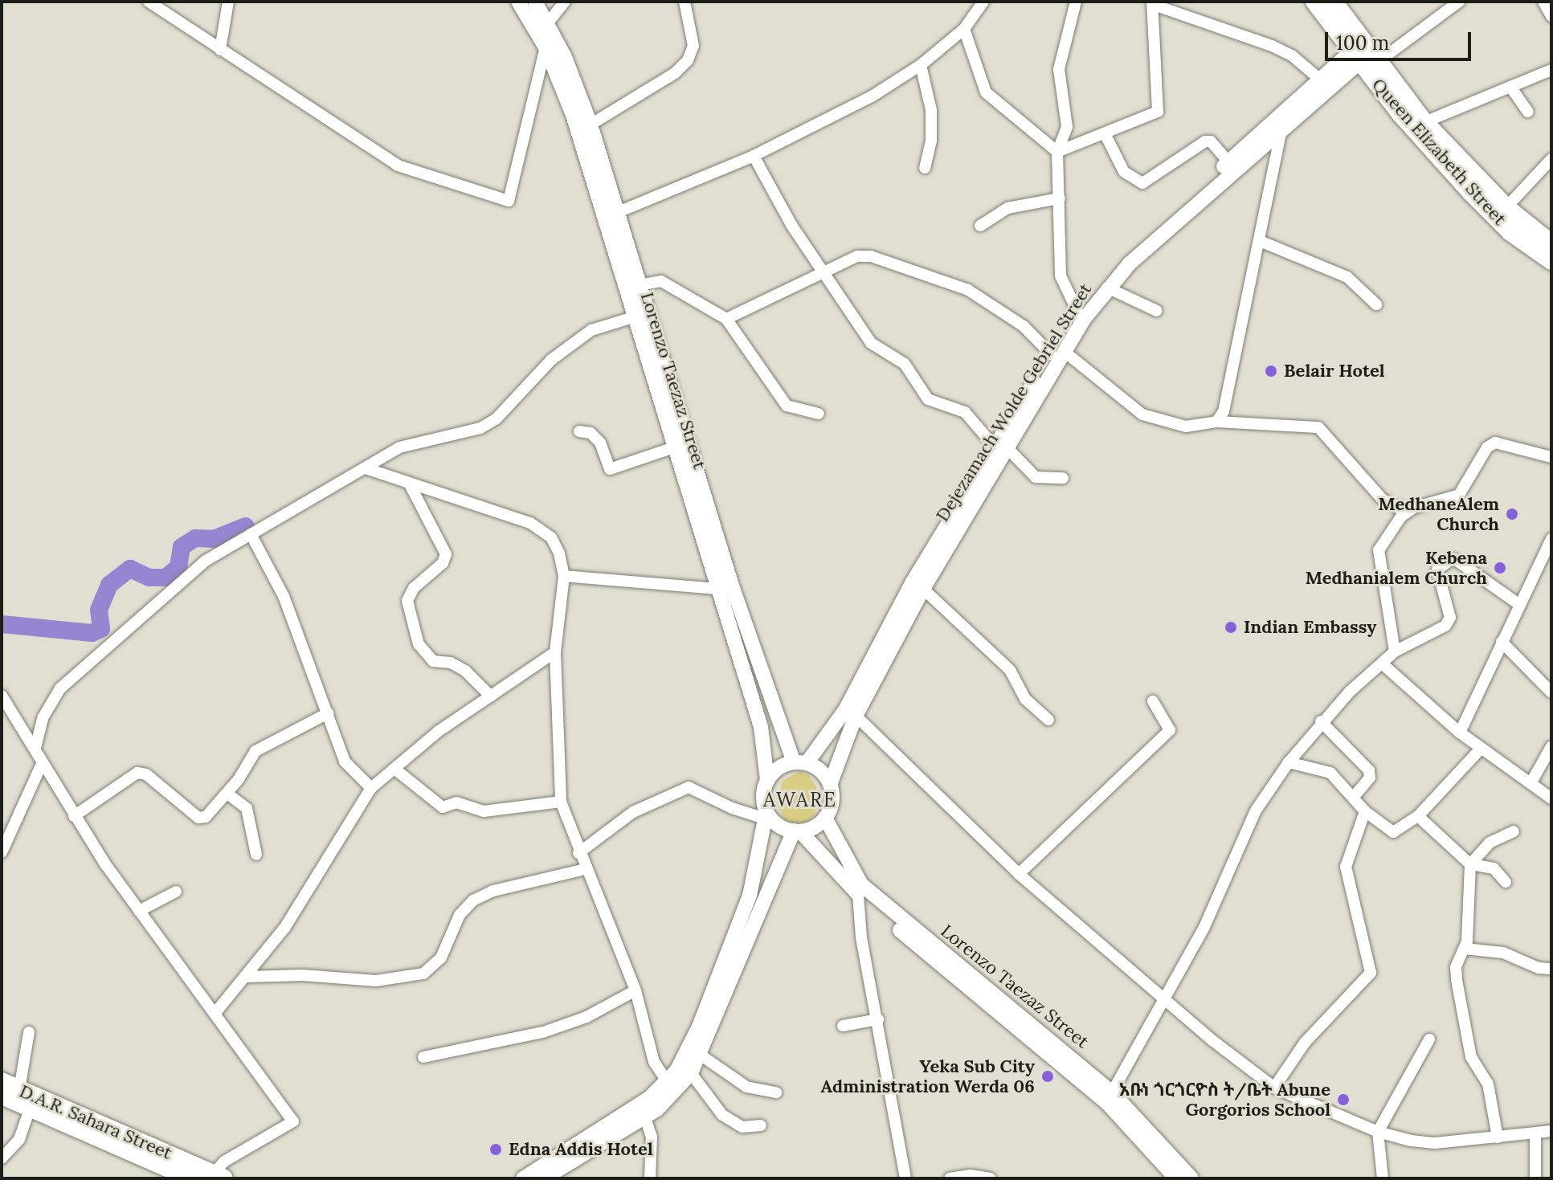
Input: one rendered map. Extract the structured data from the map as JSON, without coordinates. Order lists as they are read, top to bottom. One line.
{"streets":{"main road":["Queen Elizabeth Street","Lorenzo Taezaz Street","Dejezamach Wolde Gebriel Street","D.A.R. Sahara Street"]},"crossings":[["Queen Elizabeth Street","Dejezamach Wolde Gebriel Street"],["Lorenzo Taezaz Street","Dejezamach Wolde Gebriel Street"]],"districts":["AWARE"],"places":["Belair Hotel","MedhaneAlem Church","Kebena Medhanialem Church","Indian Embassy","Yeka Sub City Administration Werda 06","አቡነ ጎርጎርዮስ ት/ቤት Abune Gorgorios School","Edna Addis Hotel"],"scale_bar":"100 m"}
